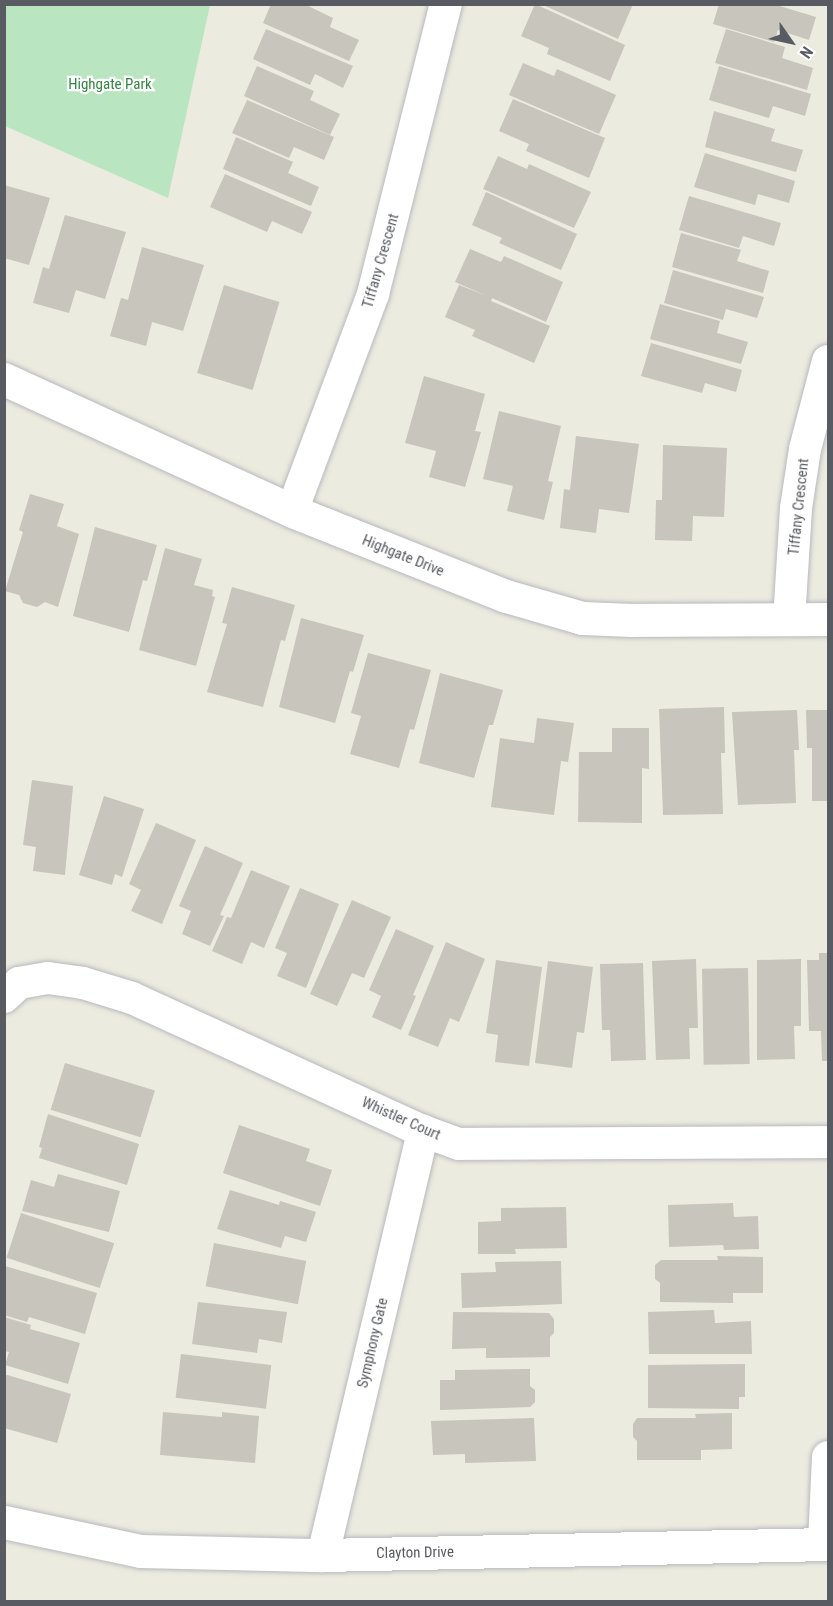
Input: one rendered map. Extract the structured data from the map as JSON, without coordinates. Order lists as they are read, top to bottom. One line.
{"streets":{"street":["Tiffany Crescent","Highgate Drive","Whistler Court","Symphony Gate","Clayton Drive"]},"crossings":[["Tiffany Crescent","Highgate Drive"],["Whistler Court","Symphony Gate"],["Symphony Gate","Clayton Drive"]],"parks":["Highgate Park"],"north":"bottom right"}
